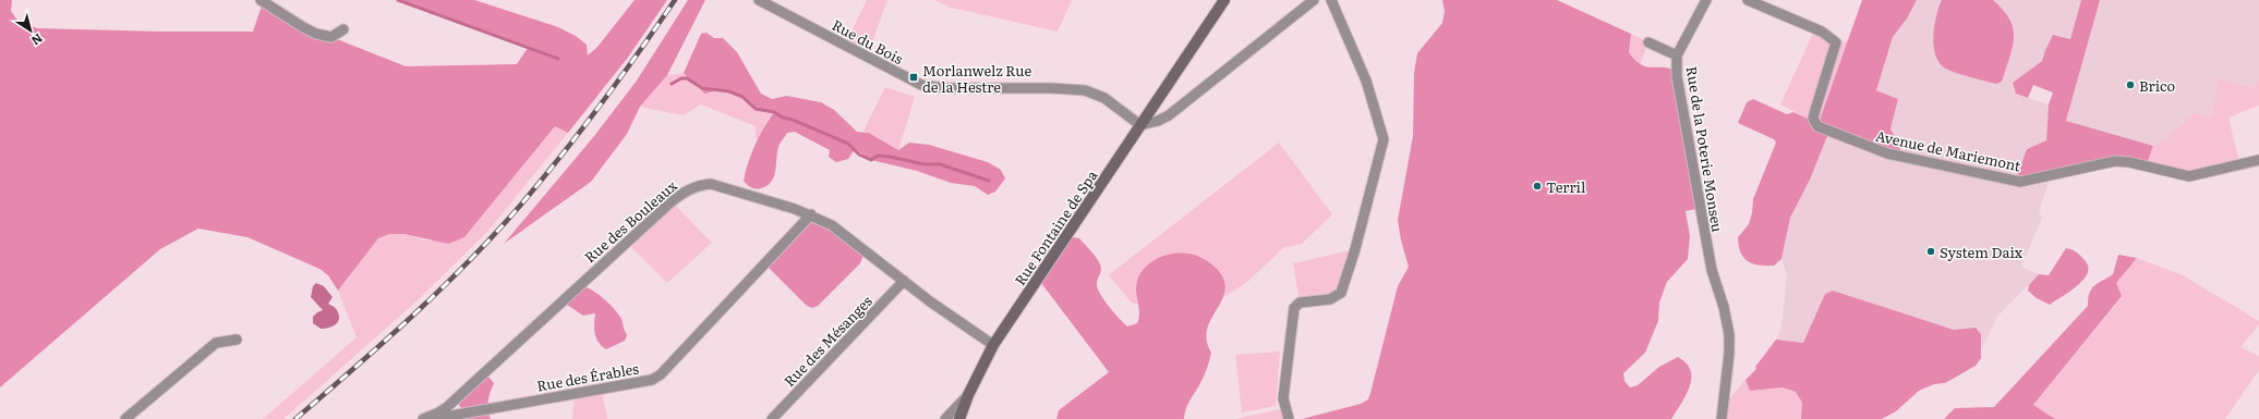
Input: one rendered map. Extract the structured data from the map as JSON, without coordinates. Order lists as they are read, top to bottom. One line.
{"streets":{"street":["Rue du Bois","Rue de la Poterie Monseu","Avenue de Mariemont","Rue des Bouleaux","Rue Fontaine de Spa","Rue des Mésanges","Rue des Érables"]},"crossings":[["Rue du Bois","Rue Fontaine de Spa"],["Rue des Bouleaux","Rue Fontaine de Spa"],["Rue des Bouleaux","Rue des Mésanges"],["Rue des Bouleaux","Rue des Érables"]],"places":{"transit":["Morlanwelz Rue de la Hestre"],"other":["Brico","Terril","System Daix"]},"north":"bottom right"}
